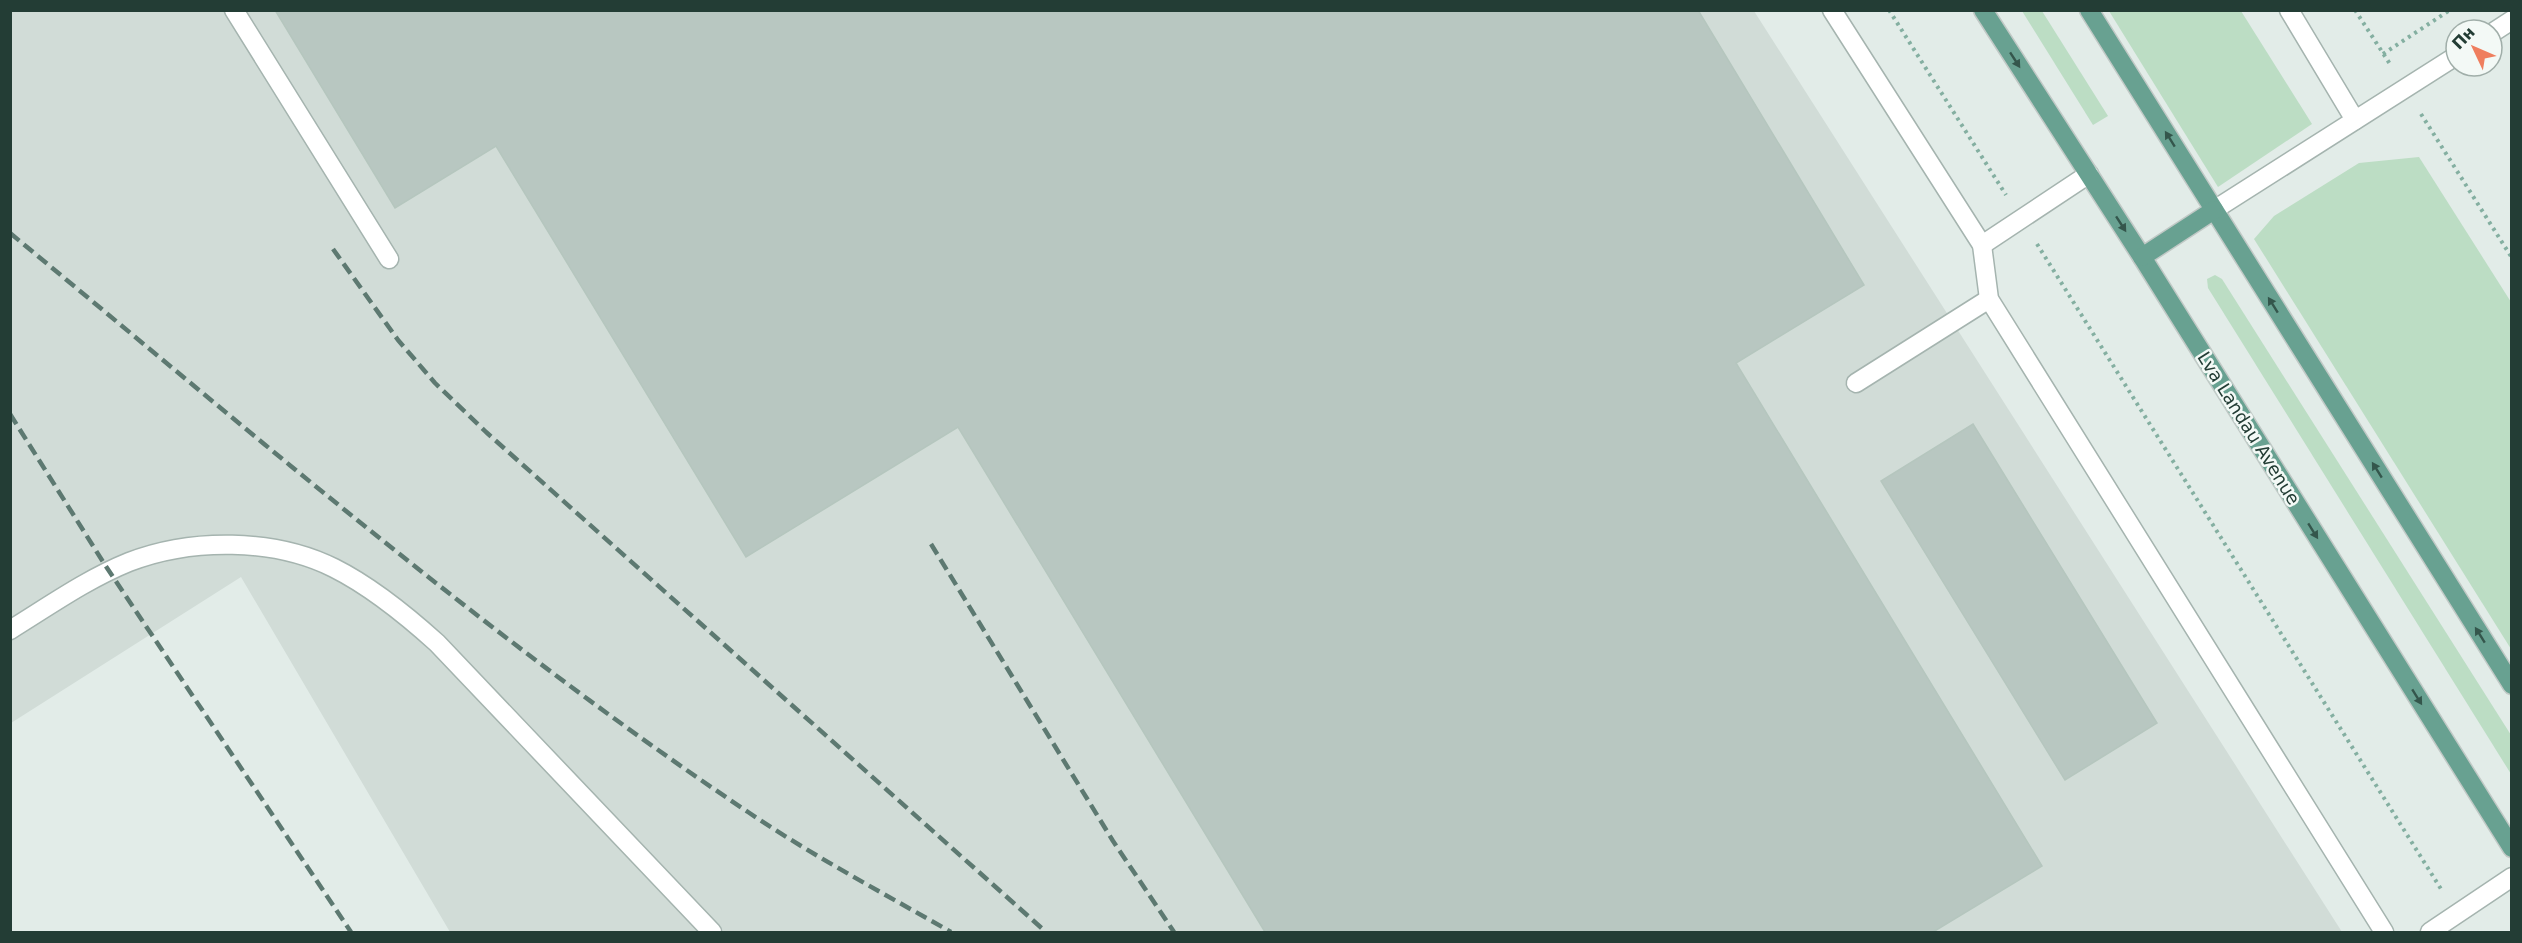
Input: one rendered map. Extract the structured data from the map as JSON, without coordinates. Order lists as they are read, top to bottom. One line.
{"streets":{"main road":["Lva Landau Avenue"]},"north":"top left"}
